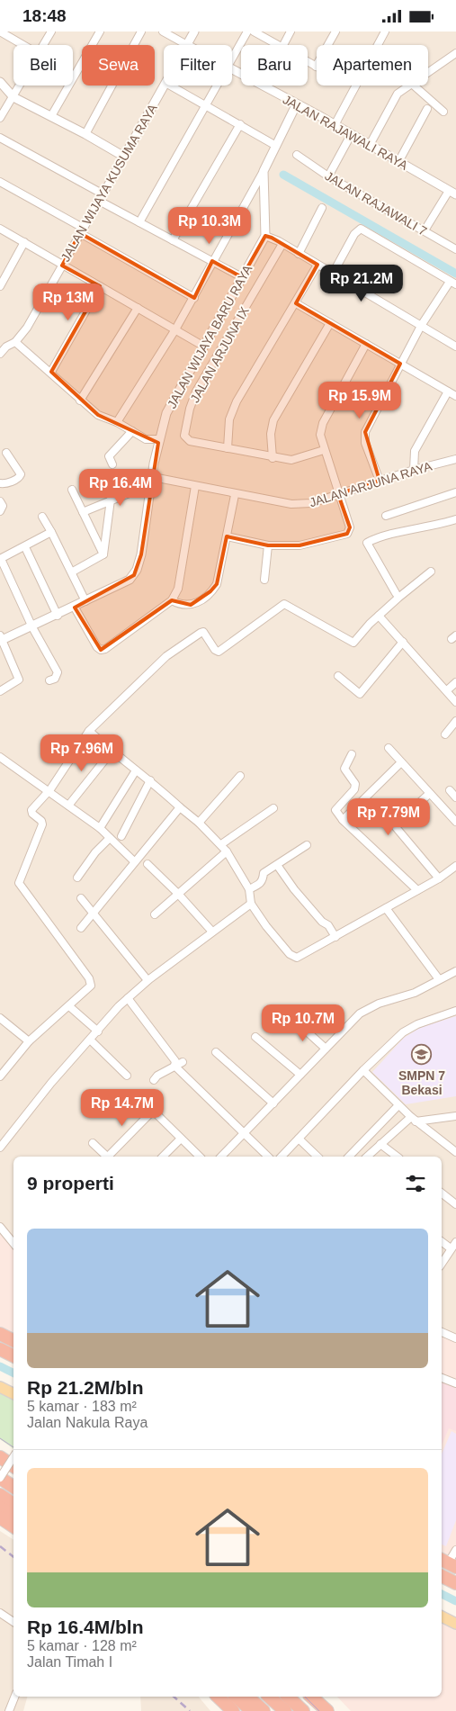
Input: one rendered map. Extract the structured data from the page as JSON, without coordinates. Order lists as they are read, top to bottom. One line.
{"streets":{"street":["JALAN RAJAWALI RAYA","JALAN WIJAYA KUSUMA RAYA","JALAN RAJAWALI 7","JALAN WIJAYA BARU RAYA","JALAN ARJUNA IX","JALAN ARJUNA RAYA"]},"crossings":[["JALAN WIJAYA BARU RAYA","JALAN ARJUNA RAYA"]],"places":{"school or university":["SMPN 7 Bekasi"]},"page":{"status":"18:48","chip":["Beli","Sewa","Filter","Baru","Apartemen"],"price":["Rp 10.3M","Rp 21.2M","Rp 13M","Rp 15.9M","Rp 16.4M","Rp 7.96M","Rp 7.79M","Rp 10.7M","Rp 14.7M"],"heading":"9 properti","list":[{"name":"Rp 21.2M/bln","note":"5 kamar · 183 m² · Jalan Nakula Raya"},{"name":"Rp 16.4M/bln","note":"5 kamar · 128 m² · Jalan Timah I"}]}}
